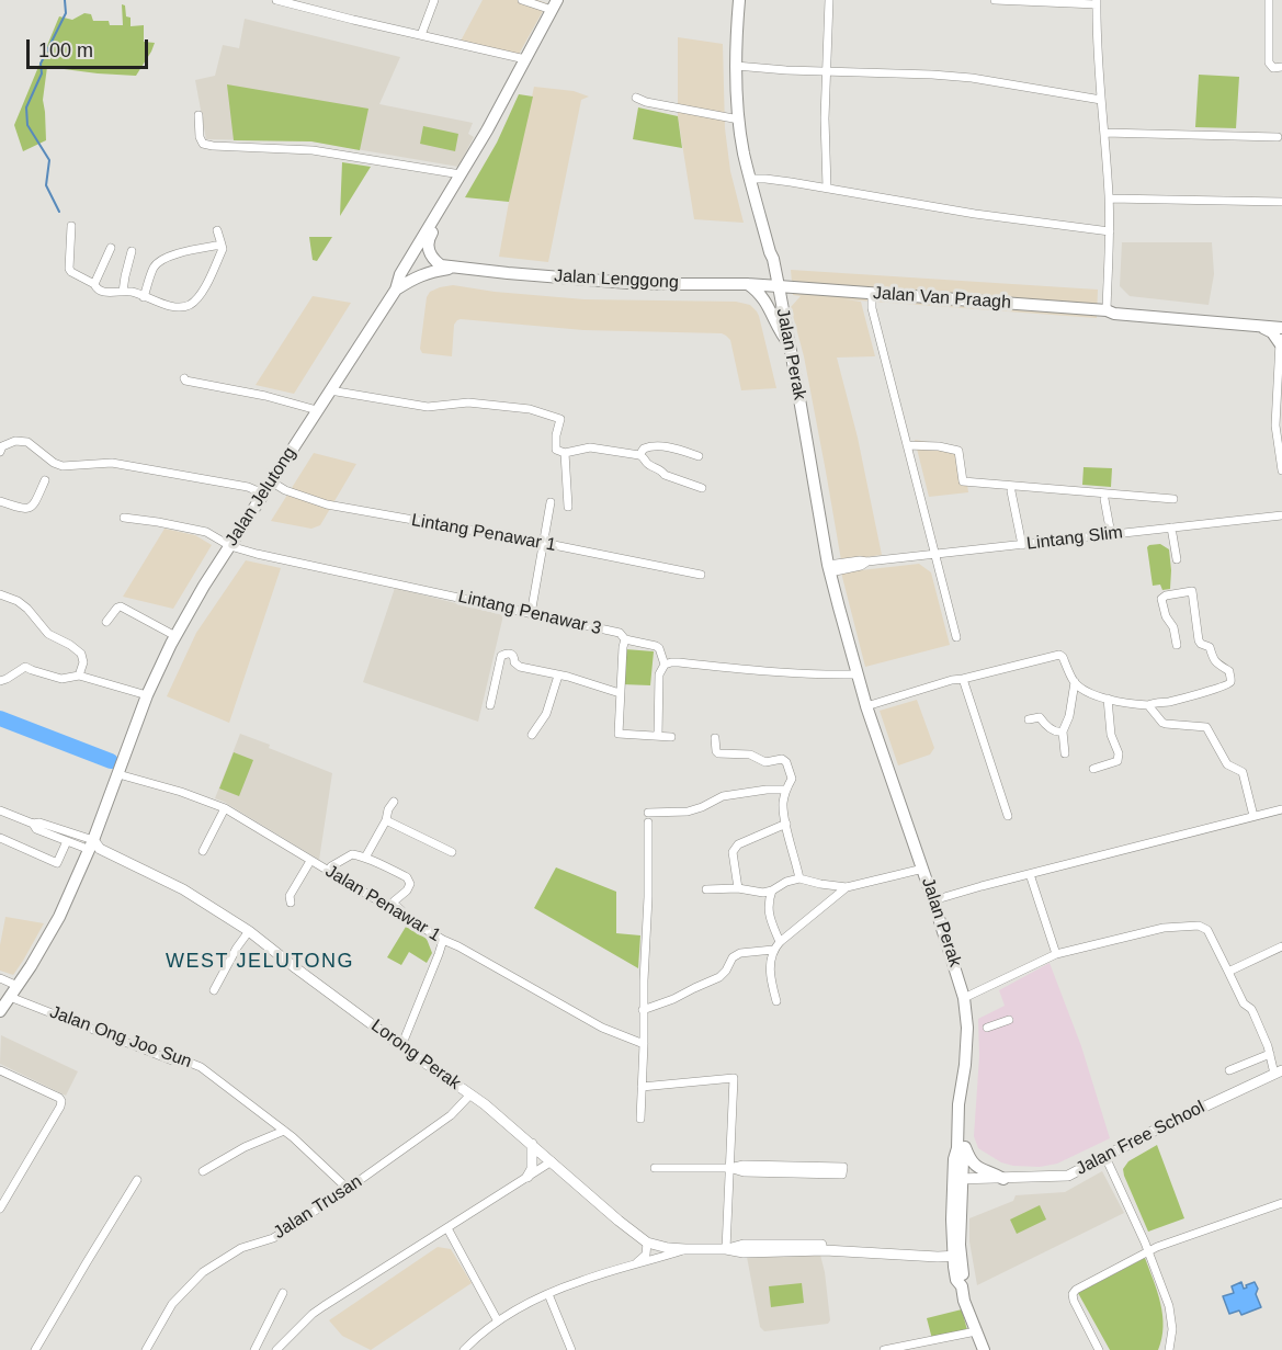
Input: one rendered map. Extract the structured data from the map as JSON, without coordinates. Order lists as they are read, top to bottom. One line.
{"streets":{"main road":["Jalan Lenggong","Jalan Van Praagh","Jalan Perak","Jalan Jelutong"],"street":["Lintang Penawar 1","Lintang Slim","Lintang Penawar 3","Jalan Penawar 1","Jalan Ong Joo Sun","Lorong Perak","Jalan Free School","Jalan Trusan"]},"crossings":[["Jalan Lenggong","Jalan Van Praagh"],["Jalan Lenggong","Jalan Perak"],["Jalan Lenggong","Jalan Jelutong"],["Jalan Van Praagh","Jalan Perak"],["Jalan Perak","Lintang Slim"],["Jalan Perak","Lorong Perak"],["Jalan Perak","Jalan Free School"],["Jalan Jelutong","Lintang Penawar 1"],["Jalan Jelutong","Lintang Penawar 3"],["Jalan Jelutong","Jalan Penawar 1"],["Jalan Jelutong","Jalan Ong Joo Sun"],["Jalan Jelutong","Lorong Perak"],["Jalan Ong Joo Sun","Jalan Trusan"],["Lorong Perak","Jalan Trusan"]],"districts":["WEST JELUTONG"],"scale_bar":"100 m"}
